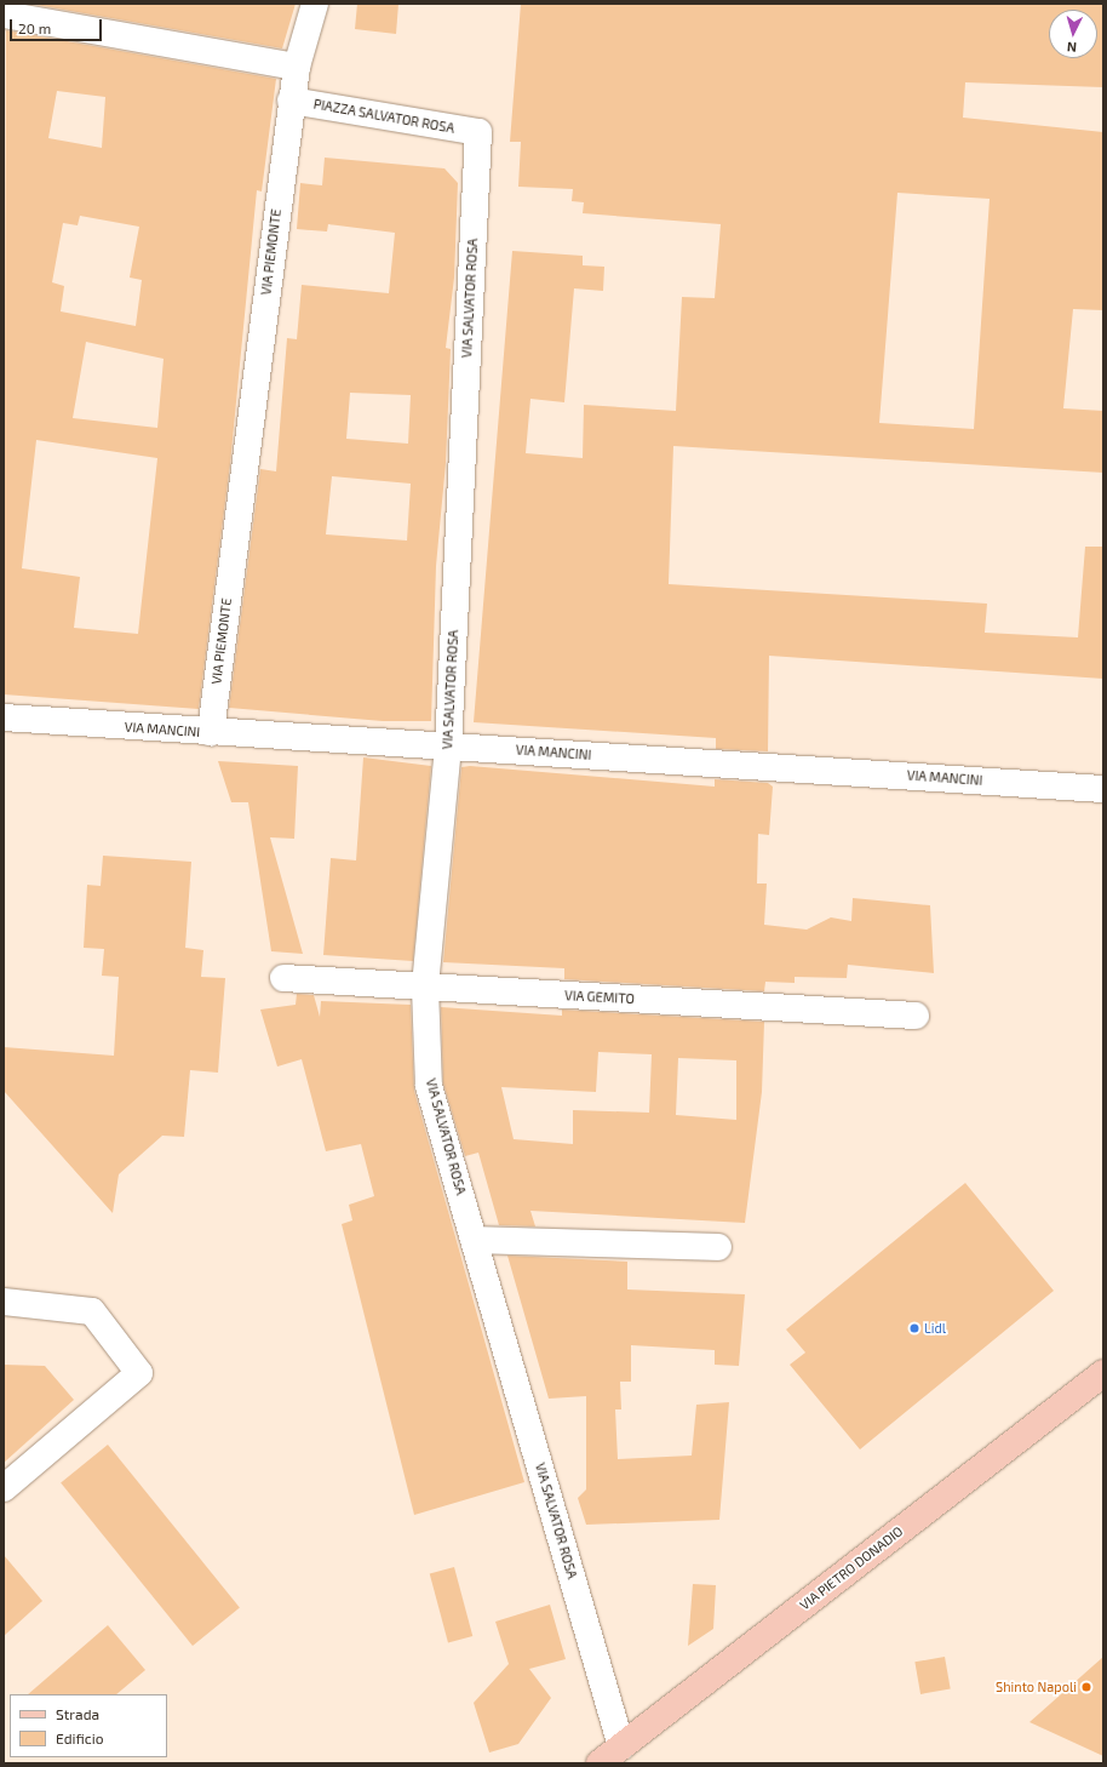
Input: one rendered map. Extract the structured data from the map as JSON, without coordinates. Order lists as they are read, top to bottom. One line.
{"streets":{"main road":["VIA PIETRO DONADIO"],"street":["PIAZZA SALVATOR ROSA","VIA PIEMONTE","VIA SALVATOR ROSA","VIA MANCINI","VIA GEMITO"]},"crossings":[["PIAZZA SALVATOR ROSA","VIA PIEMONTE"],["PIAZZA SALVATOR ROSA","VIA SALVATOR ROSA"],["VIA PIEMONTE","VIA MANCINI"],["VIA SALVATOR ROSA","VIA MANCINI"],["VIA SALVATOR ROSA","VIA GEMITO"],["VIA SALVATOR ROSA","VIA PIETRO DONADIO"]],"places":["Lidl","Shinto Napoli"],"legend":["Strada","Edificio"],"scale_bar":"20 m","north":"bottom"}
